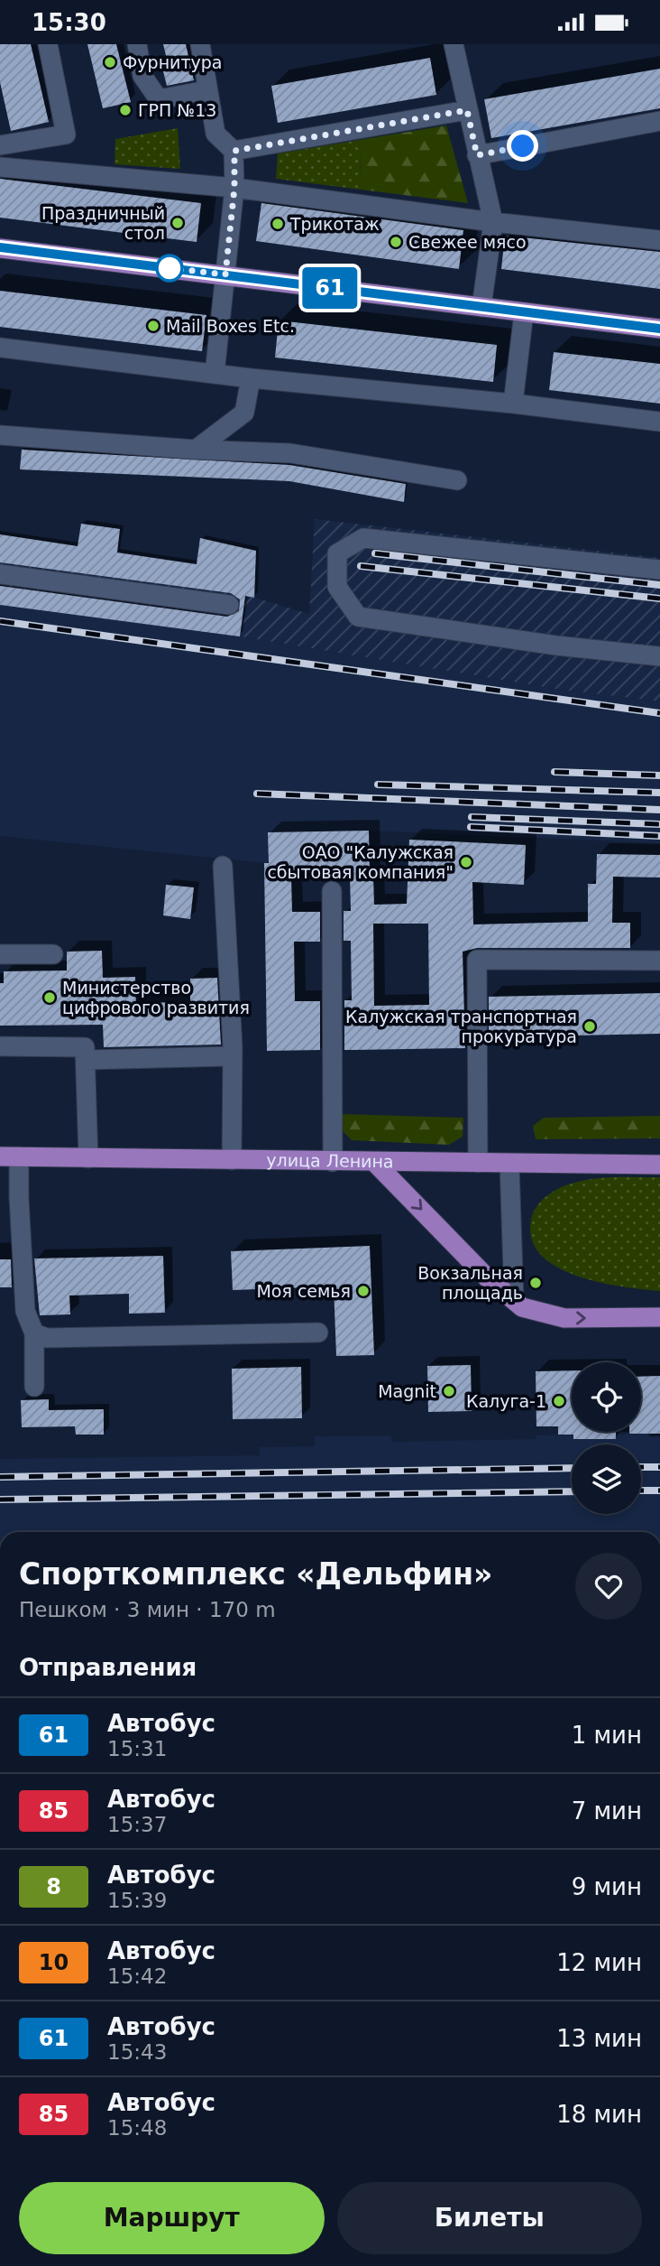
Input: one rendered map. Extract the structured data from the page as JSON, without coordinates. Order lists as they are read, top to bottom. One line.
{"streets":{"main road":["улица Ленина"]},"places":["Фурнитура","ГРП №13","Праздничный стол","Трикотаж","Свежее мясо","Mail Boxes Etc.","ОАО \"Калужская сбытовая компания\"","Министерство цифрового развития","Калужская транспортная прокуратура","Вокзальная площадь","Моя семья","Magnit","Калуга-1"],"lines":["bus line 61"],"page":{"status":"15:30","on_map":"61","heading":[["Спорткомплекс «Дельфин»","Пешком · 3 мин · 170 m"],"Отправления"],"list":[{"mark":"61","name":"Автобус","note":"15:31","value":"1 мин"},{"mark":"85","name":"Автобус","note":"15:37","value":"7 мин"},{"mark":"8","name":"Автобус","note":"15:39","value":"9 мин"},{"mark":"10","name":"Автобус","note":"15:42","value":"12 мин"},{"mark":"61","name":"Автобус","note":"15:43","value":"13 мин"},{"mark":"85","name":"Автобус","note":"15:48","value":"18 мин"}],"buttons":["Маршрут","Билеты"]}}
